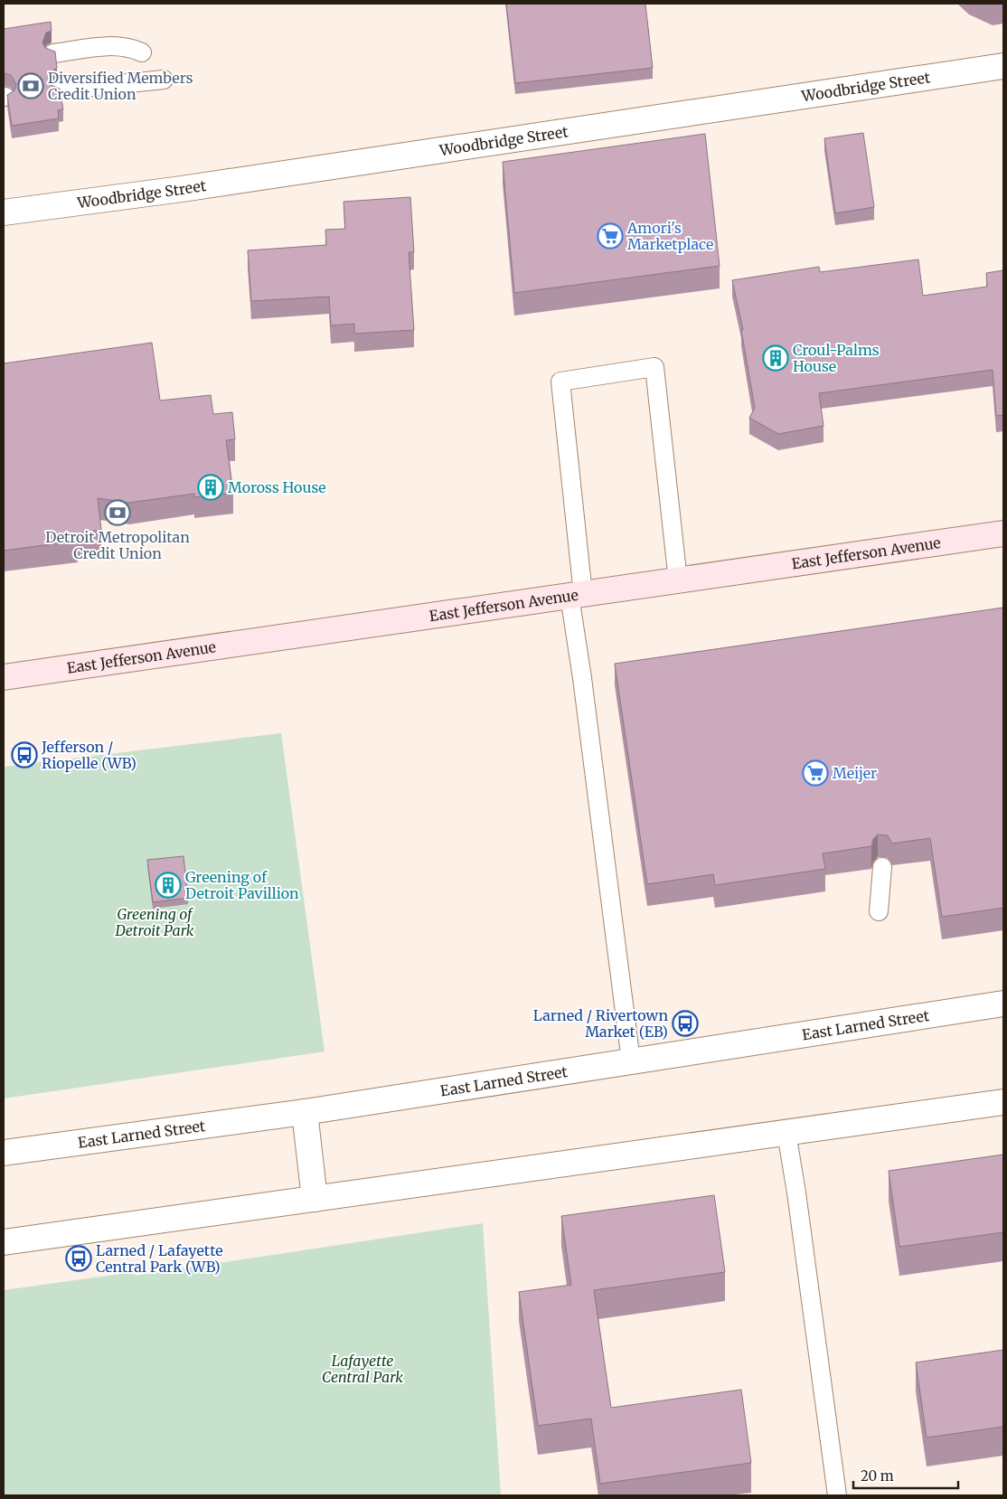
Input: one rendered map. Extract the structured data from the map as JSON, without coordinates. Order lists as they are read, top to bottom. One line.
{"streets":{"main road":["East Jefferson Avenue"],"street":["Woodbridge Street","East Larned Street"]},"parks":["Greening of Detroit Park","Lafayette Central Park"],"places":{"bank":["Diversified Members Credit Union","Detroit Metropolitan Credit Union"],"supermarket":["Amori's Marketplace","Meijer"],"building":["Croul-Palms House","Moross House","Greening of Detroit Pavillion"],"bus stop":["Jefferson / Riopelle (WB)","Larned / Rivertown Market (EB)","Larned / Lafayette Central Park (WB)"]},"scale_bar":"20 m"}
